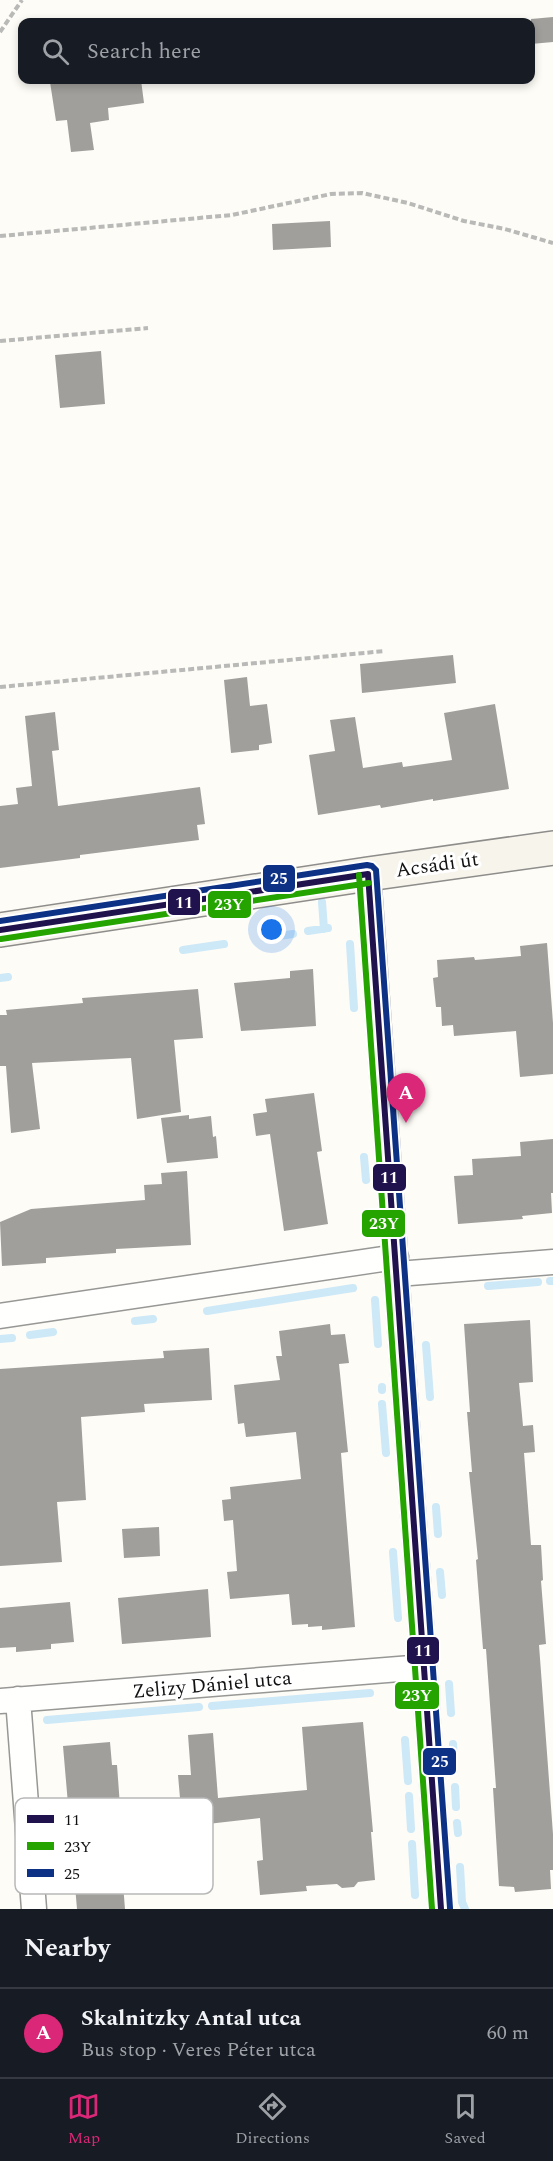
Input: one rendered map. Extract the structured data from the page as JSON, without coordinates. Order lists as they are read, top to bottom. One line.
{"streets":{"main road":["Acsádi út"],"street":["Zelizy Dániel utca"]},"lines":["transit line 25","transit line 11","transit line 23Y"],"legend":["11","23Y","25"],"page":{"search":"Search here","pins":"A","heading":"Nearby","list":[{"mark":"A","name":"Skalnitzky Antal utca","note":"Bus stop · Veres Péter utca","value":"60 m"}],"nav":["Map","Directions","Saved"]}}
